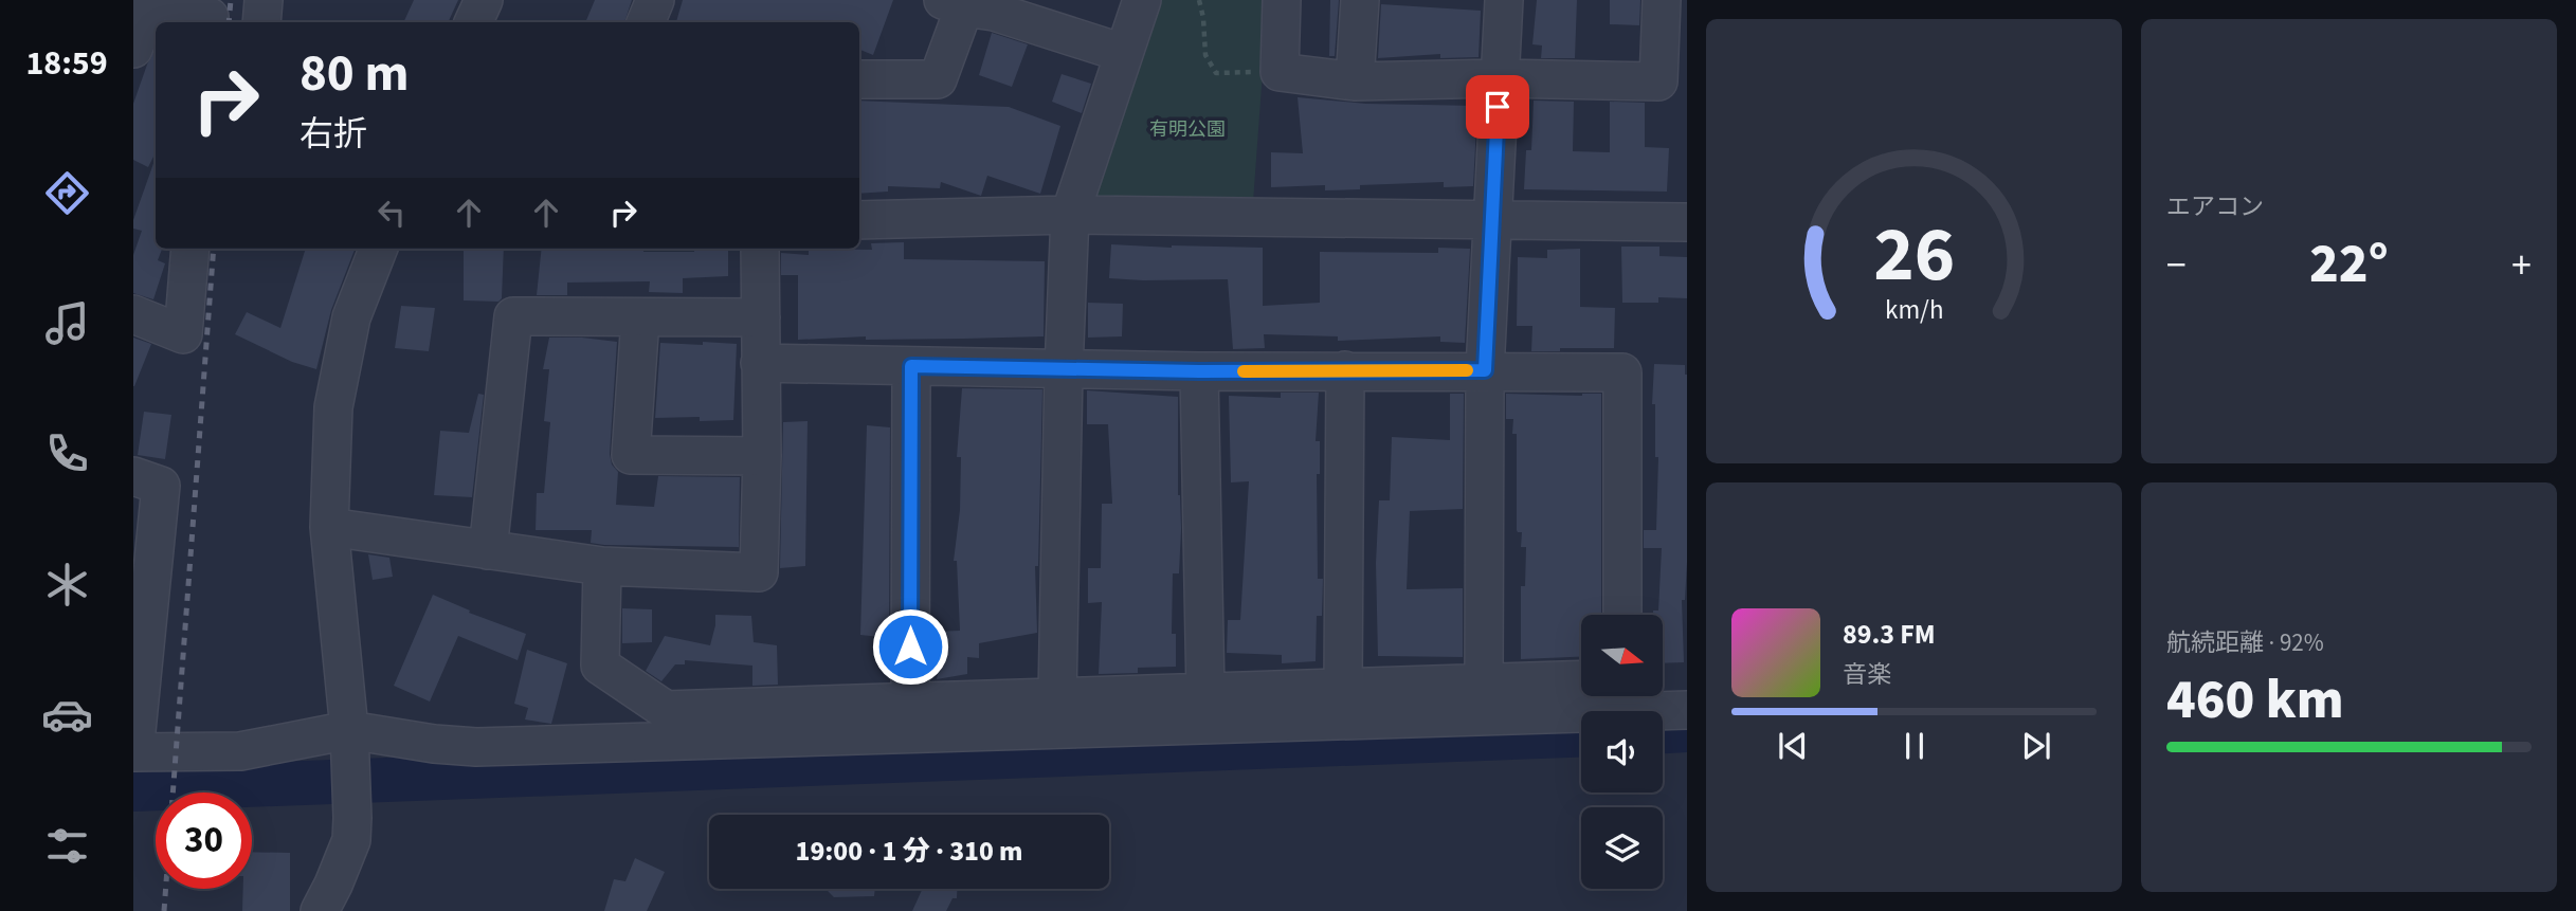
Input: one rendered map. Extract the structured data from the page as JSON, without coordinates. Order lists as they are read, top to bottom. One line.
{"parks":["有明公園"],"north":"right","page":{"tabs":"18:59","tile":["エアコン",["航続距離 · 92%","460 km"]],"turn":["80 m","右折"],"heat":["−","22°","+"],"song":["89.3 FM","音楽"],"limit":"30","trip":"19:00 · 1 分 · 310 m","gauge":["26","km/h"]}}
